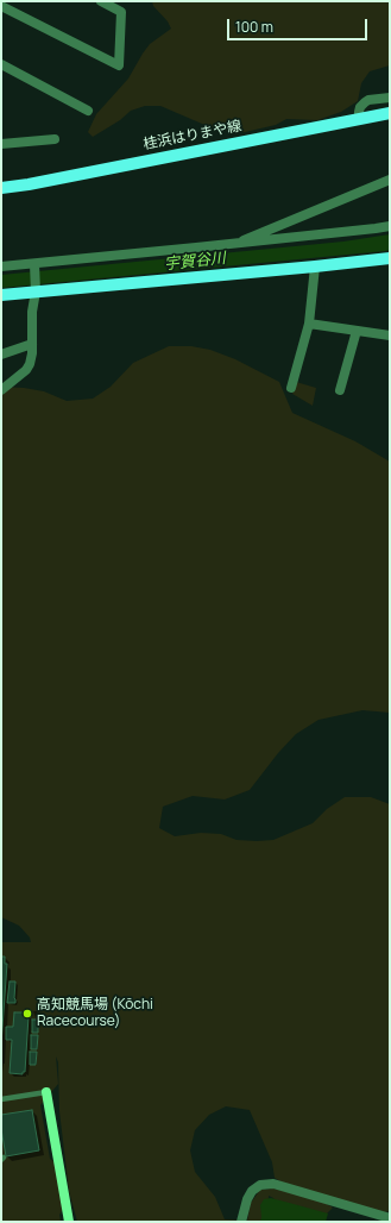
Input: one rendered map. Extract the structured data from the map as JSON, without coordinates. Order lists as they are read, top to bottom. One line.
{"streets":{"main road":["桂浜はりまや線"]},"water":["宇賀谷川"],"places":["高知競馬場 (Kōchi Racecourse)"],"scale_bar":"100 m"}
